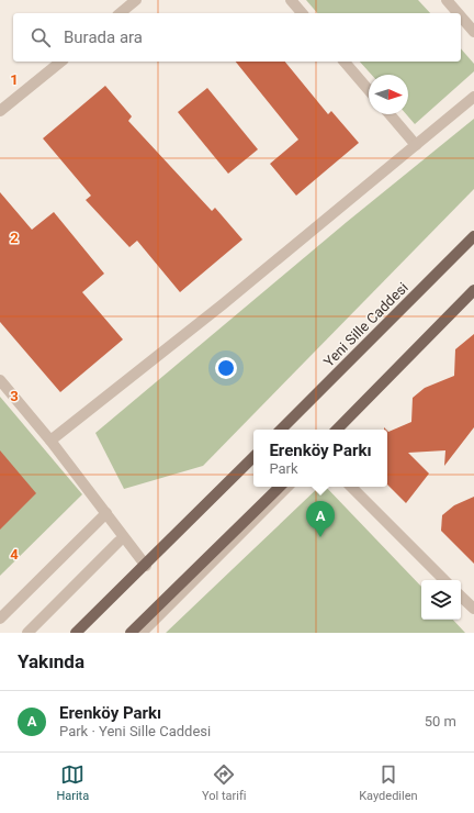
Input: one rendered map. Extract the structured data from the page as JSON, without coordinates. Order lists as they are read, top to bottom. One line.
{"streets":{"main road":["Yeni Sille Caddesi"]},"north":"right","page":{"search":"Burada ara","popup":["Erenköy Parkı","Park"],"pins":"A","heading":"Yakında","list":[{"mark":"A","name":"Erenköy Parkı","note":"Park · Yeni Sille Caddesi","value":"50 m"}],"nav":["Harita","Yol tarifi","Kaydedilen"]},"grid":{"rows":["1","2","3","4"]}}
